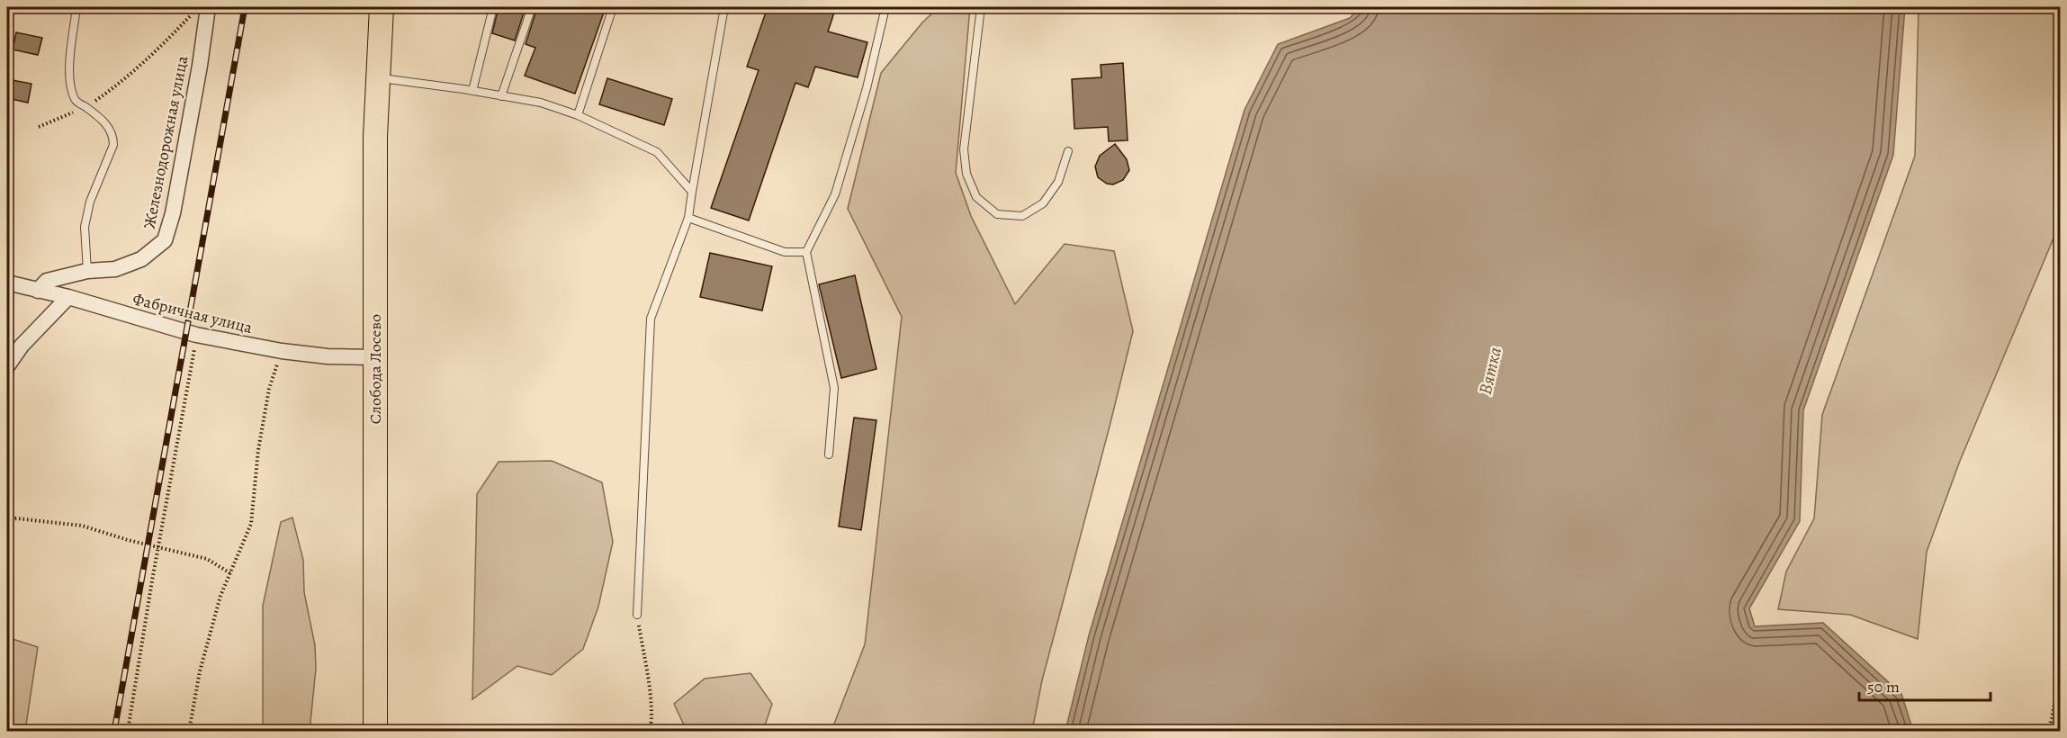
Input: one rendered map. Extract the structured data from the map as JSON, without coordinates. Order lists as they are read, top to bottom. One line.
{"streets":{"main road":["Слобода Лосево"],"street":["Железнодорожная улица","Фабричная улица"]},"crossings":[["Железнодорожная улица","Фабричная улица"],["Фабричная улица","Слобода Лосево"]],"water":["Вятка"],"scale_bar":"50 m"}
